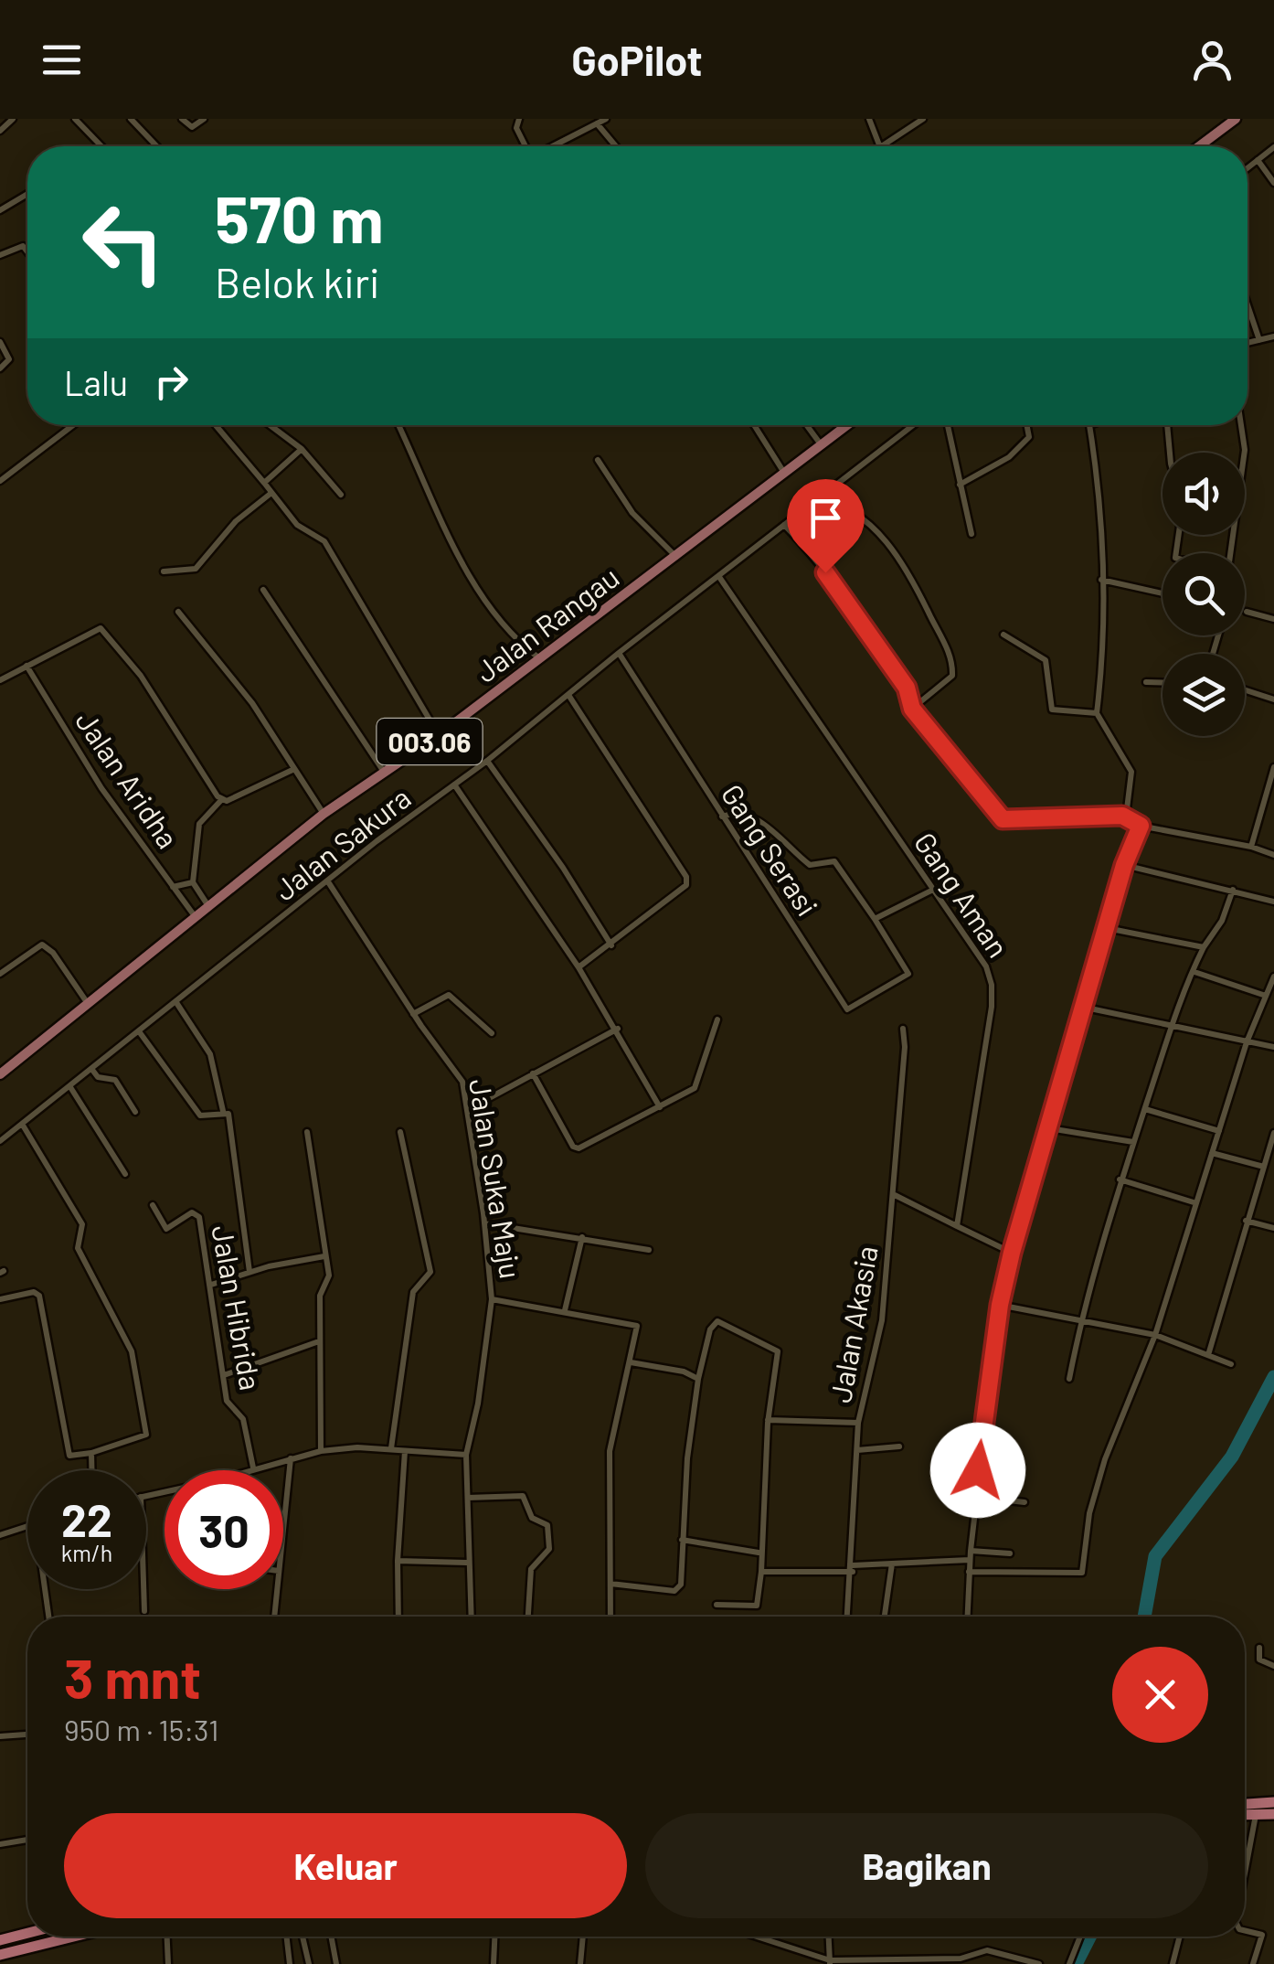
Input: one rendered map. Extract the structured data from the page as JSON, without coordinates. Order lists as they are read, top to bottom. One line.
{"streets":{"main road":["Jalan Rangau","003.06"],"street":["Jalan Aridha","Jalan Sakura","Gang Serasi","Gang Aman","Jalan Suka Maju","Jalan Hibrida","Jalan Akasia"]},"crossings":[["Jalan Rangau","Jalan Aridha"],["Jalan Sakura","Gang Serasi"],["Jalan Sakura","Gang Aman"],["Jalan Sakura","Jalan Suka Maju"]],"page":{"header":"GoPilot","turn":["570 m","Belok kiri"],"then":"Lalu","speed":"22 km/h","limit":"30","heading":["3 mnt","950 m · 15:31"],"buttons":["Keluar","Bagikan"]}}
